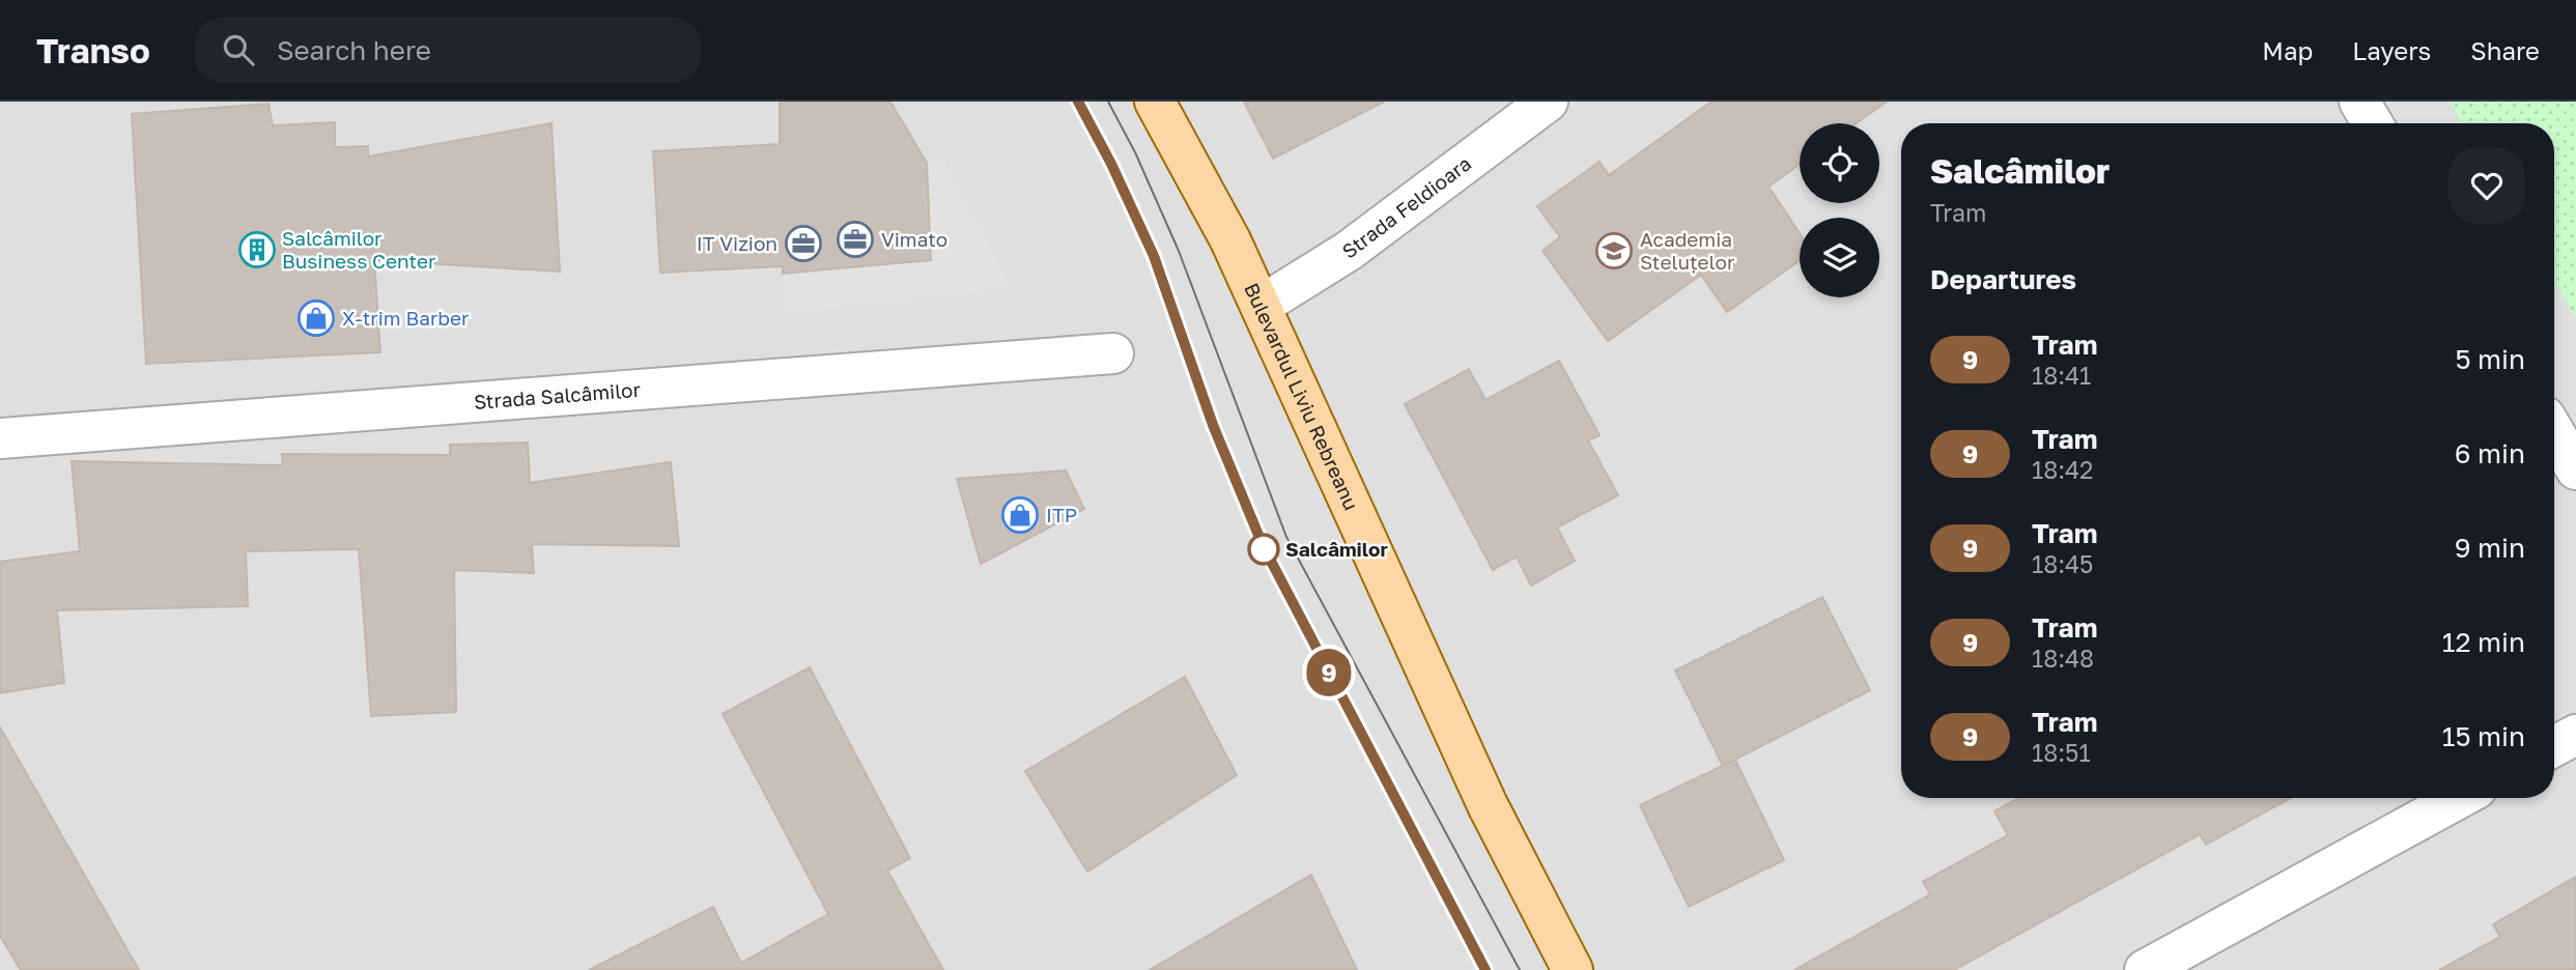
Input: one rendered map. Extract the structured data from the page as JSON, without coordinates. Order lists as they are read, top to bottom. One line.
{"streets":{"main road":["Bulevardul Liviu Rebreanu"],"street":["Strada Feldioara","Strada Salcâmilor"]},"crossings":[["Strada Feldioara","Bulevardul Liviu Rebreanu"]],"places":{"office":["Vimato","IT Vizion"],"building":["Salcâmilor Business Center"],"school or university":["Academia Steluțelor"],"shop":["X-trim Barber","ITP"],"other":["Salcâmilor"]},"lines":["tram line 9"],"page":{"header":"Transo","search":"Search here","nav":["Map","Layers","Share"],"on_map":"9","heading":[["Salcâmilor","Tram"],"Departures"],"list":[{"mark":"9","name":"Tram","note":"18:41","value":"5 min"},{"mark":"9","name":"Tram","note":"18:42","value":"6 min"},{"mark":"9","name":"Tram","note":"18:45","value":"9 min"},{"mark":"9","name":"Tram","note":"18:48","value":"12 min"},{"mark":"9","name":"Tram","note":"18:51","value":"15 min"}]}}
